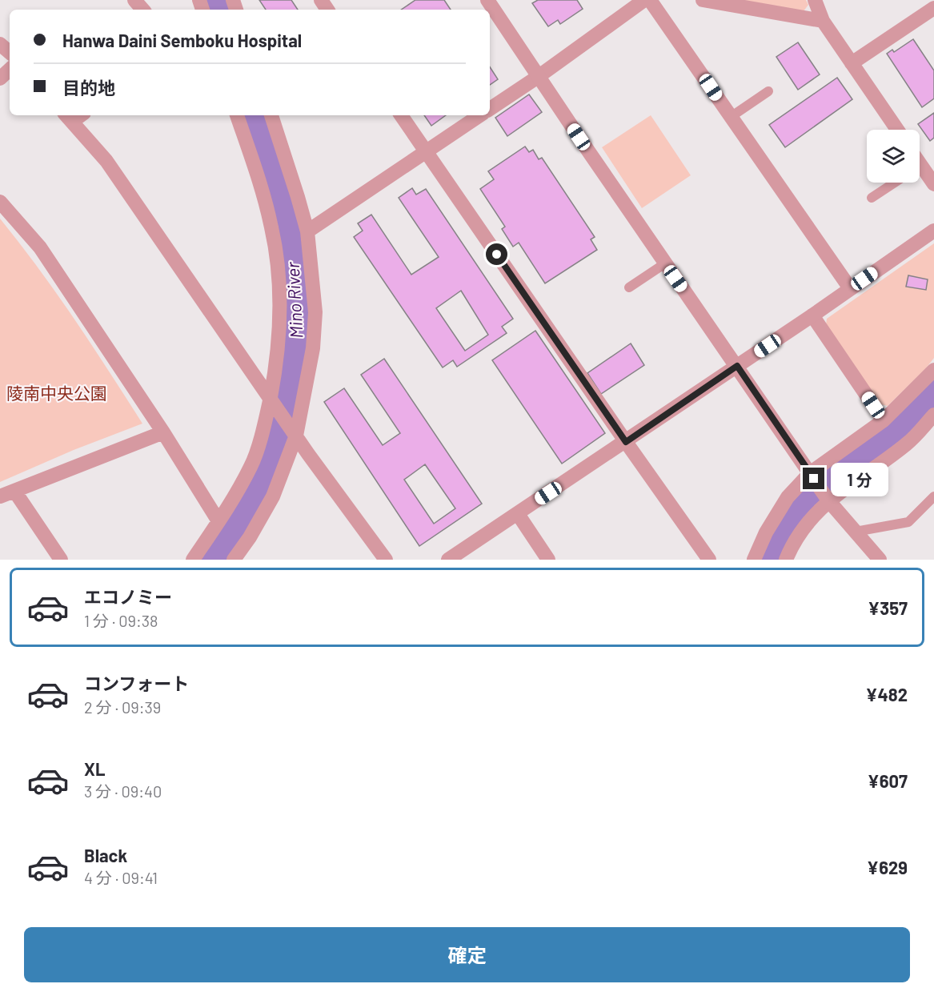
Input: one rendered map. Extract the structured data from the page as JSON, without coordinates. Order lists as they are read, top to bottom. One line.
{"water":["Mino River"],"parks":["陵南中央公園"],"page":{"banner":["Hanwa Daini Semboku Hospital","目的地"],"bubble":"1 分","list":[{"name":"エコノミー","note":"1 分 · 09:38","value":"¥357"},{"name":"コンフォート","note":"2 分 · 09:39","value":"¥482"},{"name":"XL","note":"3 分 · 09:40","value":"¥607"},{"name":"Black","note":"4 分 · 09:41","value":"¥629"}],"buttons":"確定"}}
